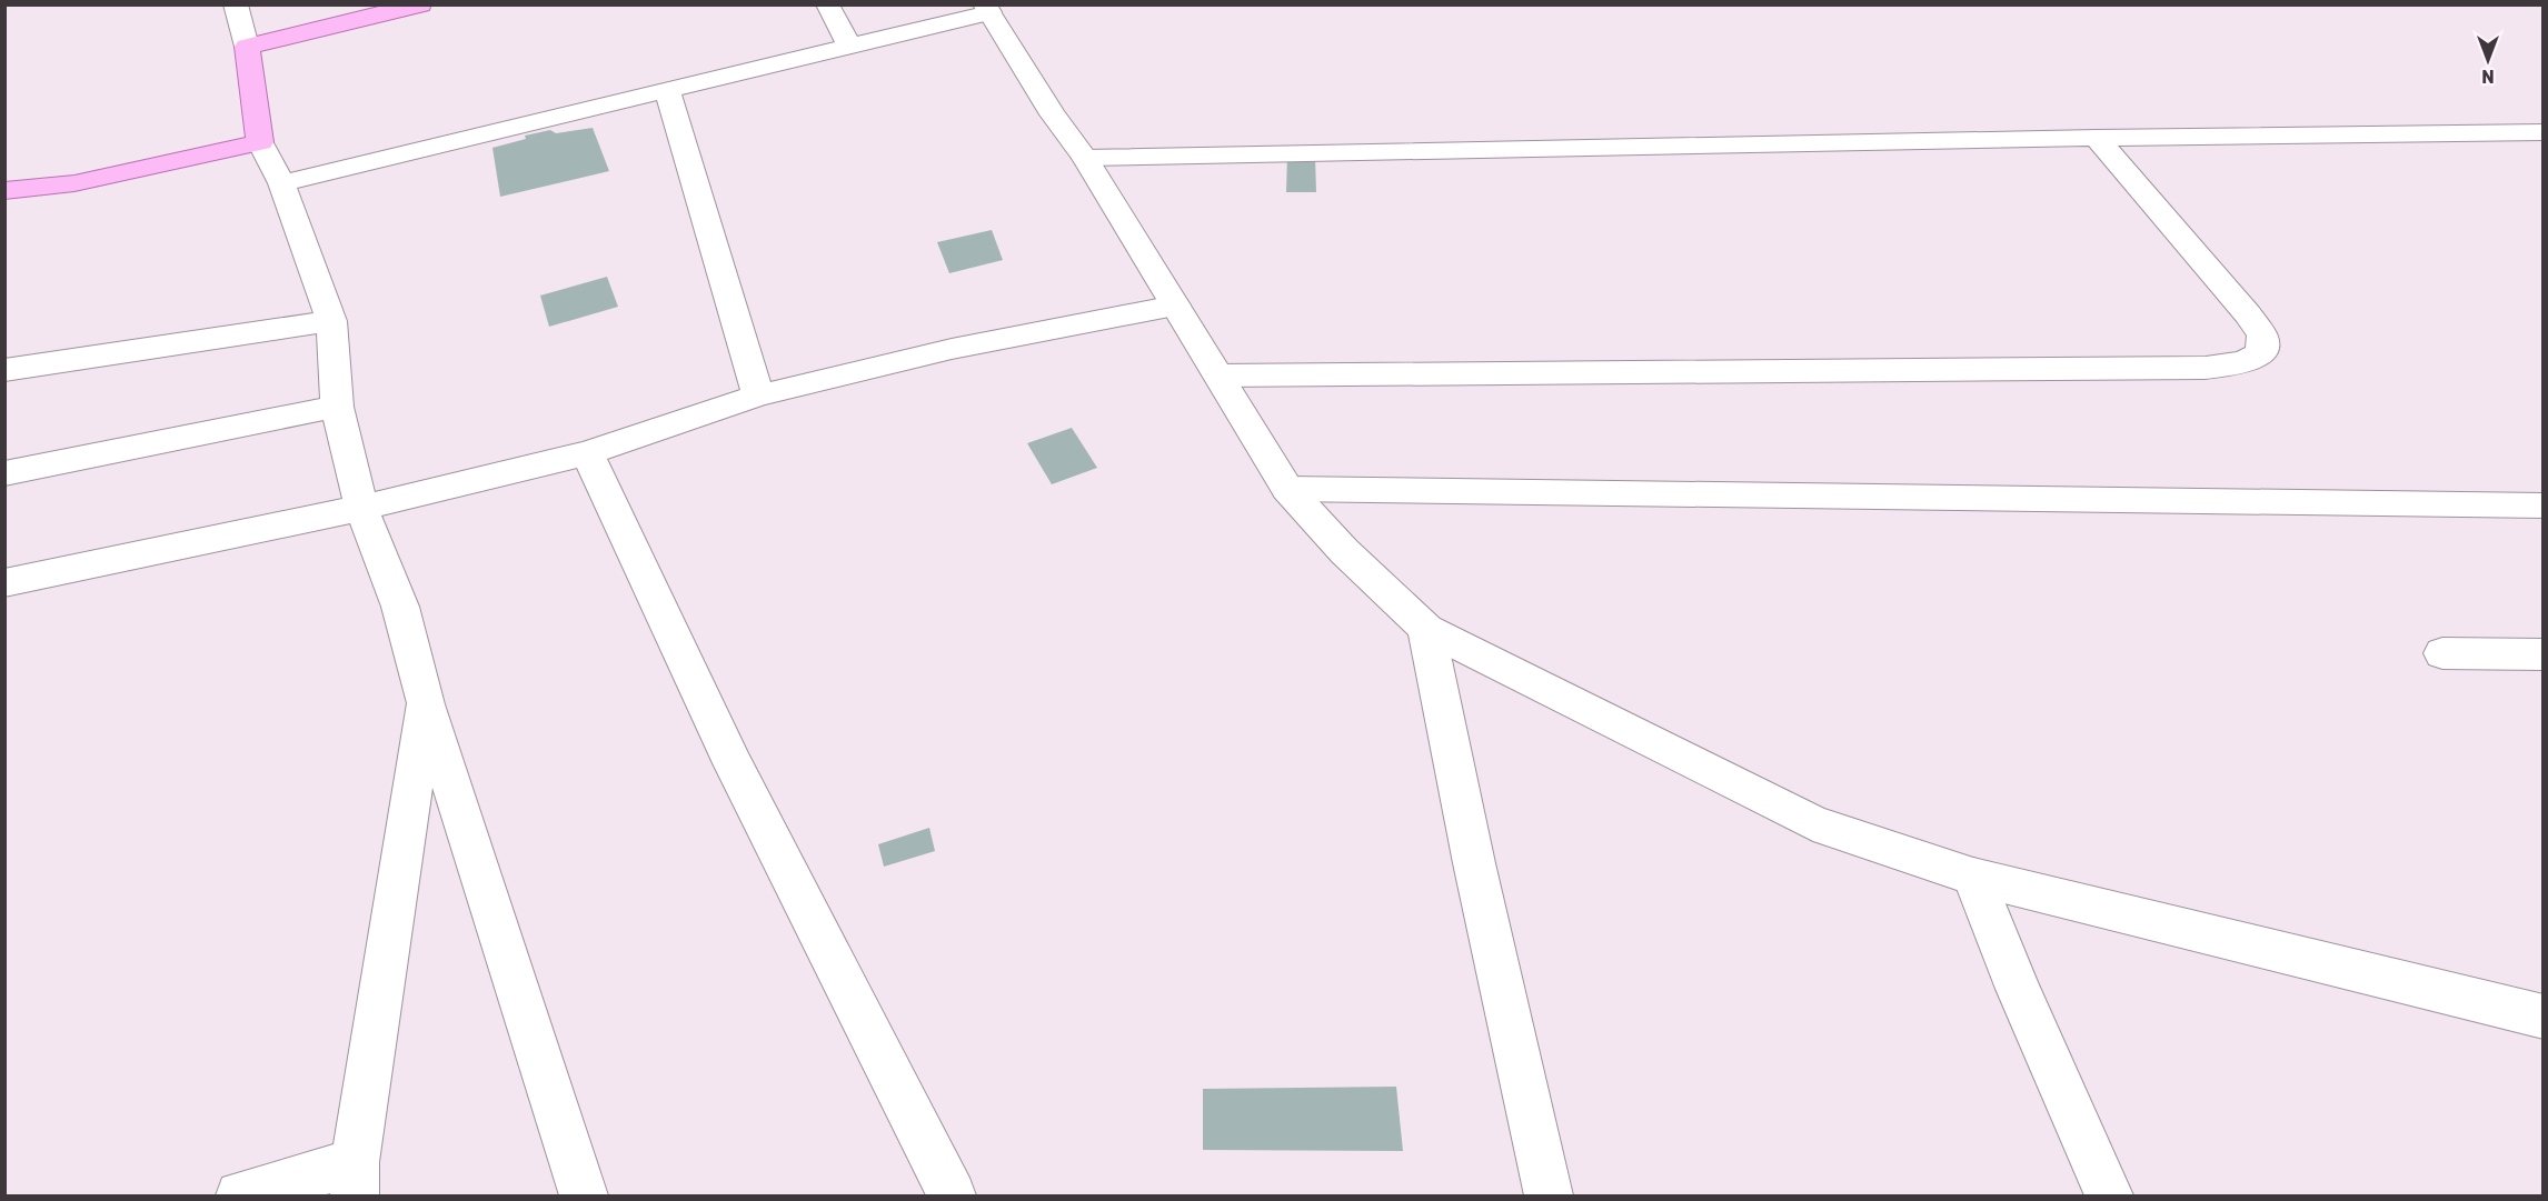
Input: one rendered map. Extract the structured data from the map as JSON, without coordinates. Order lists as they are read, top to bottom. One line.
{"north":"bottom"}
